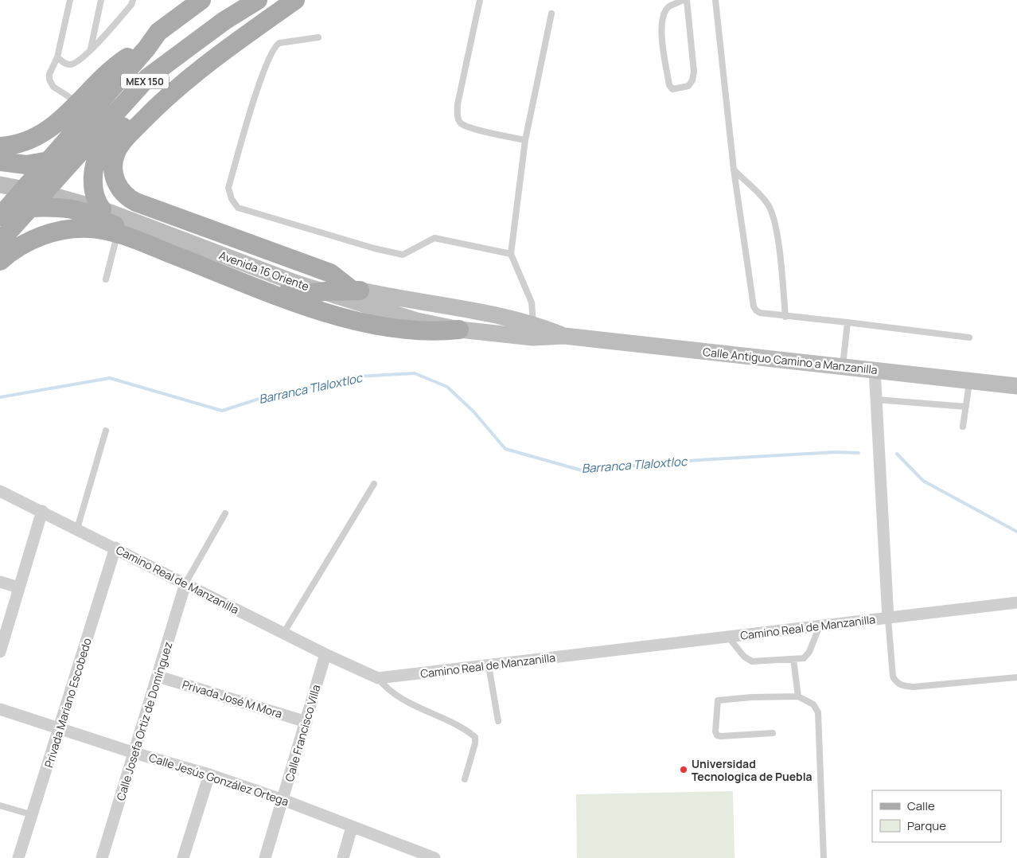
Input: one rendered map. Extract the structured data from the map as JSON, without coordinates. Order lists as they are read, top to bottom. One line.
{"streets":{"main road":["MEX 150","Avenida 16 Oriente","Calle Antiguo Camino a Manzanilla"],"street":["Camino Real de Manzanilla","Privada José M Mora","Privada Mariano Escobedo","Calle Josefa Ortiz de Domínguez","Calle Francisco Villa","Calle Jesús González Ortega"]},"crossings":[["MEX 150","Avenida 16 Oriente"],["Avenida 16 Oriente","Calle Antiguo Camino a Manzanilla"],["Camino Real de Manzanilla","Privada Mariano Escobedo"],["Camino Real de Manzanilla","Calle Josefa Ortiz de Domínguez"],["Camino Real de Manzanilla","Calle Francisco Villa"],["Privada José M Mora","Calle Josefa Ortiz de Domínguez"],["Privada José M Mora","Calle Francisco Villa"],["Privada Mariano Escobedo","Calle Jesús González Ortega"],["Calle Josefa Ortiz de Domínguez","Calle Jesús González Ortega"],["Calle Francisco Villa","Calle Jesús González Ortega"]],"water":["Barranca Tlaloxtloc"],"places":["Universidad Tecnologica de Puebla"],"legend":["Calle","Parque"]}
